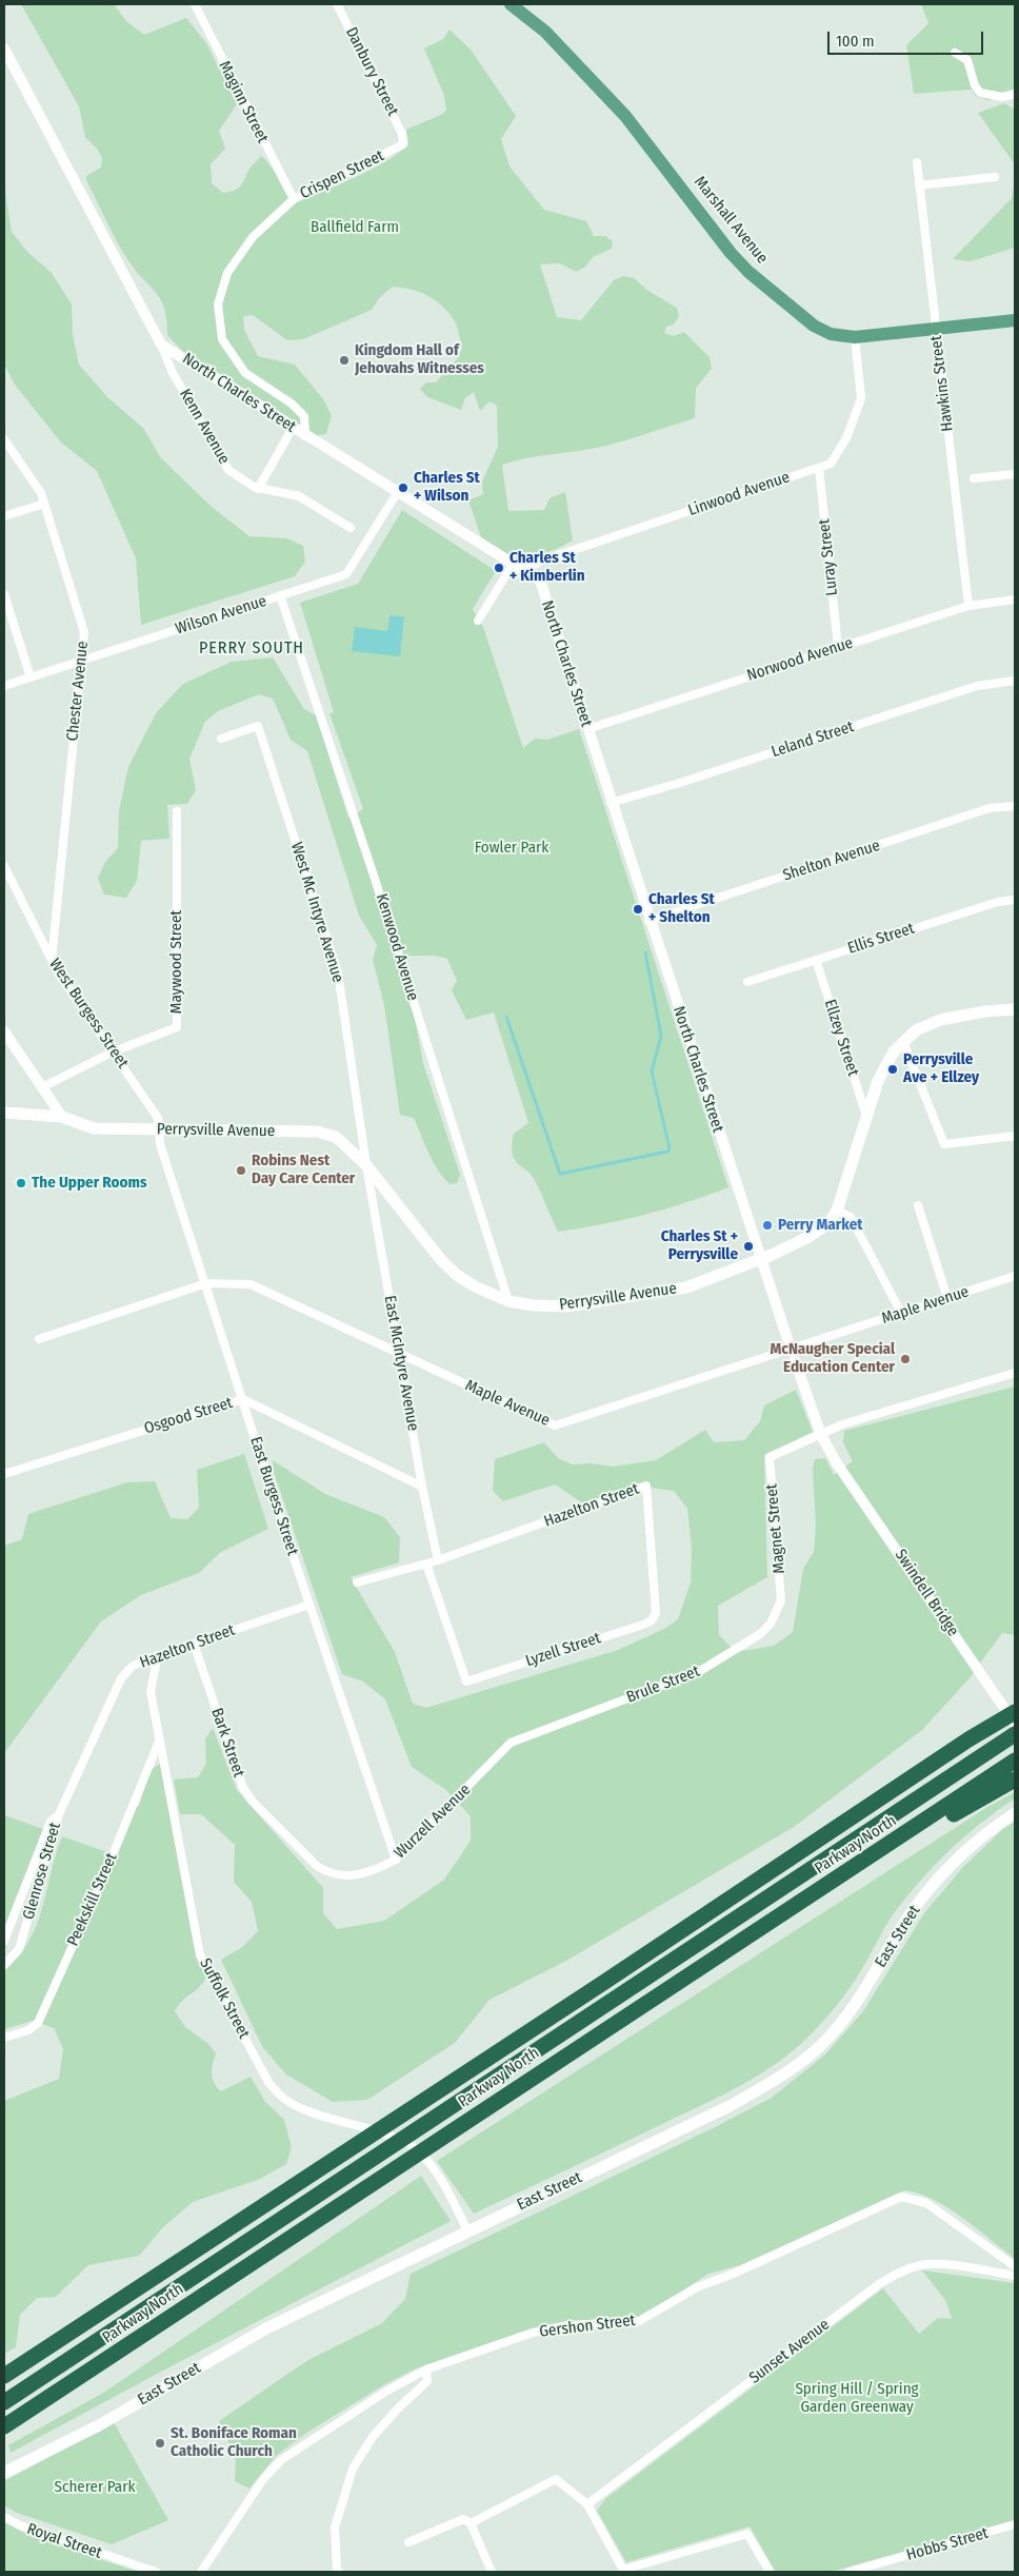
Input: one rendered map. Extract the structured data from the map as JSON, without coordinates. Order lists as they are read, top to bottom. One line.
{"streets":{"highway":["Parkway North"],"main road":["Marshall Avenue","Perrysville Avenue","East Street"],"street":["Danbury Street","Maginn Street","Crispen Street","Hawkins Street","North Charles Street","Kenn Avenue","Linwood Avenue","Luray Street","Wilson Avenue","Norwood Avenue","Chester Avenue","Leland Street","Shelton Avenue","West Mc Intyre Avenue","Ellis Street","Kenwood Avenue","Maywood Street","West Burgess Street","Ellzey Street","Maple Avenue","East McIntyre Avenue","Osgood Street","East Burgess Street","Hazelton Street","Magnet Street","Swindell Bridge","Lyzell Street","Brule Street","Bark Street","Wurzell Avenue","Glenrose Street","Peekskill Street","Suffolk Street","Gershon Street","Sunset Avenue","Royal Street","Hobbs Street"]},"crossings":[["Danbury Street","Crispen Street"],["Maginn Street","Crispen Street"],["Crispen Street","North Charles Street"],["Marshall Avenue","Hawkins Street"],["Marshall Avenue","Linwood Avenue"],["Hawkins Street","Norwood Avenue"],["North Charles Street","Kenn Avenue"],["North Charles Street","Linwood Avenue"],["North Charles Street","Wilson Avenue"],["North Charles Street","Norwood Avenue"],["North Charles Street","Leland Street"],["North Charles Street","Shelton Avenue"],["North Charles Street","Perrysville Avenue"],["Linwood Avenue","Luray Street"],["Luray Street","Norwood Avenue"],["Wilson Avenue","Chester Avenue"],["Wilson Avenue","Kenwood Avenue"],["Chester Avenue","West Burgess Street"],["West Mc Intyre Avenue","Perrysville Avenue"],["West Mc Intyre Avenue","East McIntyre Avenue"],["Ellis Street","Ellzey Street"],["Kenwood Avenue","Perrysville Avenue"],["Maywood Street","West Burgess Street"],["West Burgess Street","Perrysville Avenue"],["West Burgess Street","East Burgess Street"],["Ellzey Street","Perrysville Avenue"],["Perrysville Avenue","East McIntyre Avenue"],["Perrysville Avenue","East Burgess Street"],["Maple Avenue","East McIntyre Avenue"],["Maple Avenue","East Burgess Street"],["East McIntyre Avenue","Osgood Street"],["East McIntyre Avenue","Hazelton Street"],["Osgood Street","East Burgess Street"],["East Burgess Street","Hazelton Street"],["East Burgess Street","Wurzell Avenue"],["Hazelton Street","Lyzell Street"],["Hazelton Street","Bark Street"],["Hazelton Street","Glenrose Street"],["Hazelton Street","Suffolk Street"],["Magnet Street","Swindell Bridge"],["Magnet Street","Brule Street"],["Brule Street","Wurzell Avenue"],["Bark Street","Wurzell Avenue"],["Peekskill Street","Suffolk Street"],["East Street","Suffolk Street"]],"districts":["PERRY SOUTH"],"parks":["Ballfield Farm","Fowler Park","Spring Hill / Spring Garden Greenway","Scherer Park"],"places":["Kingdom Hall of Jehovahs Witnesses","Charles St + Wilson","Charles St + Kimberlin","Charles St + Shelton","Perrysville Ave + Ellzey","Robins Nest Day Care Center","The Upper Rooms","Perry Market","Charles St + Perrysville","McNaugher Special Education Center","St. Boniface Roman Catholic Church"],"scale_bar":"100 m"}
